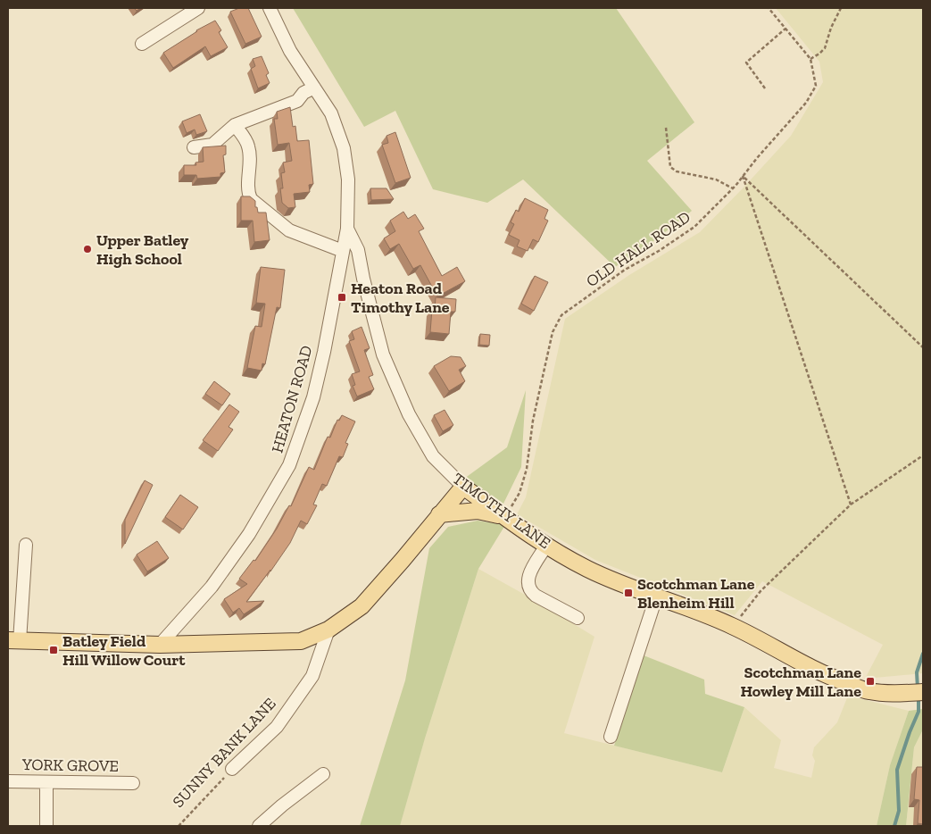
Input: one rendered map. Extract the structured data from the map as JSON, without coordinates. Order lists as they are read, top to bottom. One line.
{"streets":{"main road":["TIMOTHY LANE"],"street":["HEATON ROAD","SUNNY BANK LANE","YORK GROVE"],"path":["OLD HALL ROAD"]},"crossings":[["OLD HALL ROAD","TIMOTHY LANE"],["HEATON ROAD","TIMOTHY LANE"]],"places":{"other":["Upper Batley High School"],"transit":["Heaton Road Timothy Lane","Scotchman Lane Blenheim Hill","Batley Field Hill Willow Court","Scotchman Lane Howley Mill Lane"]}}
